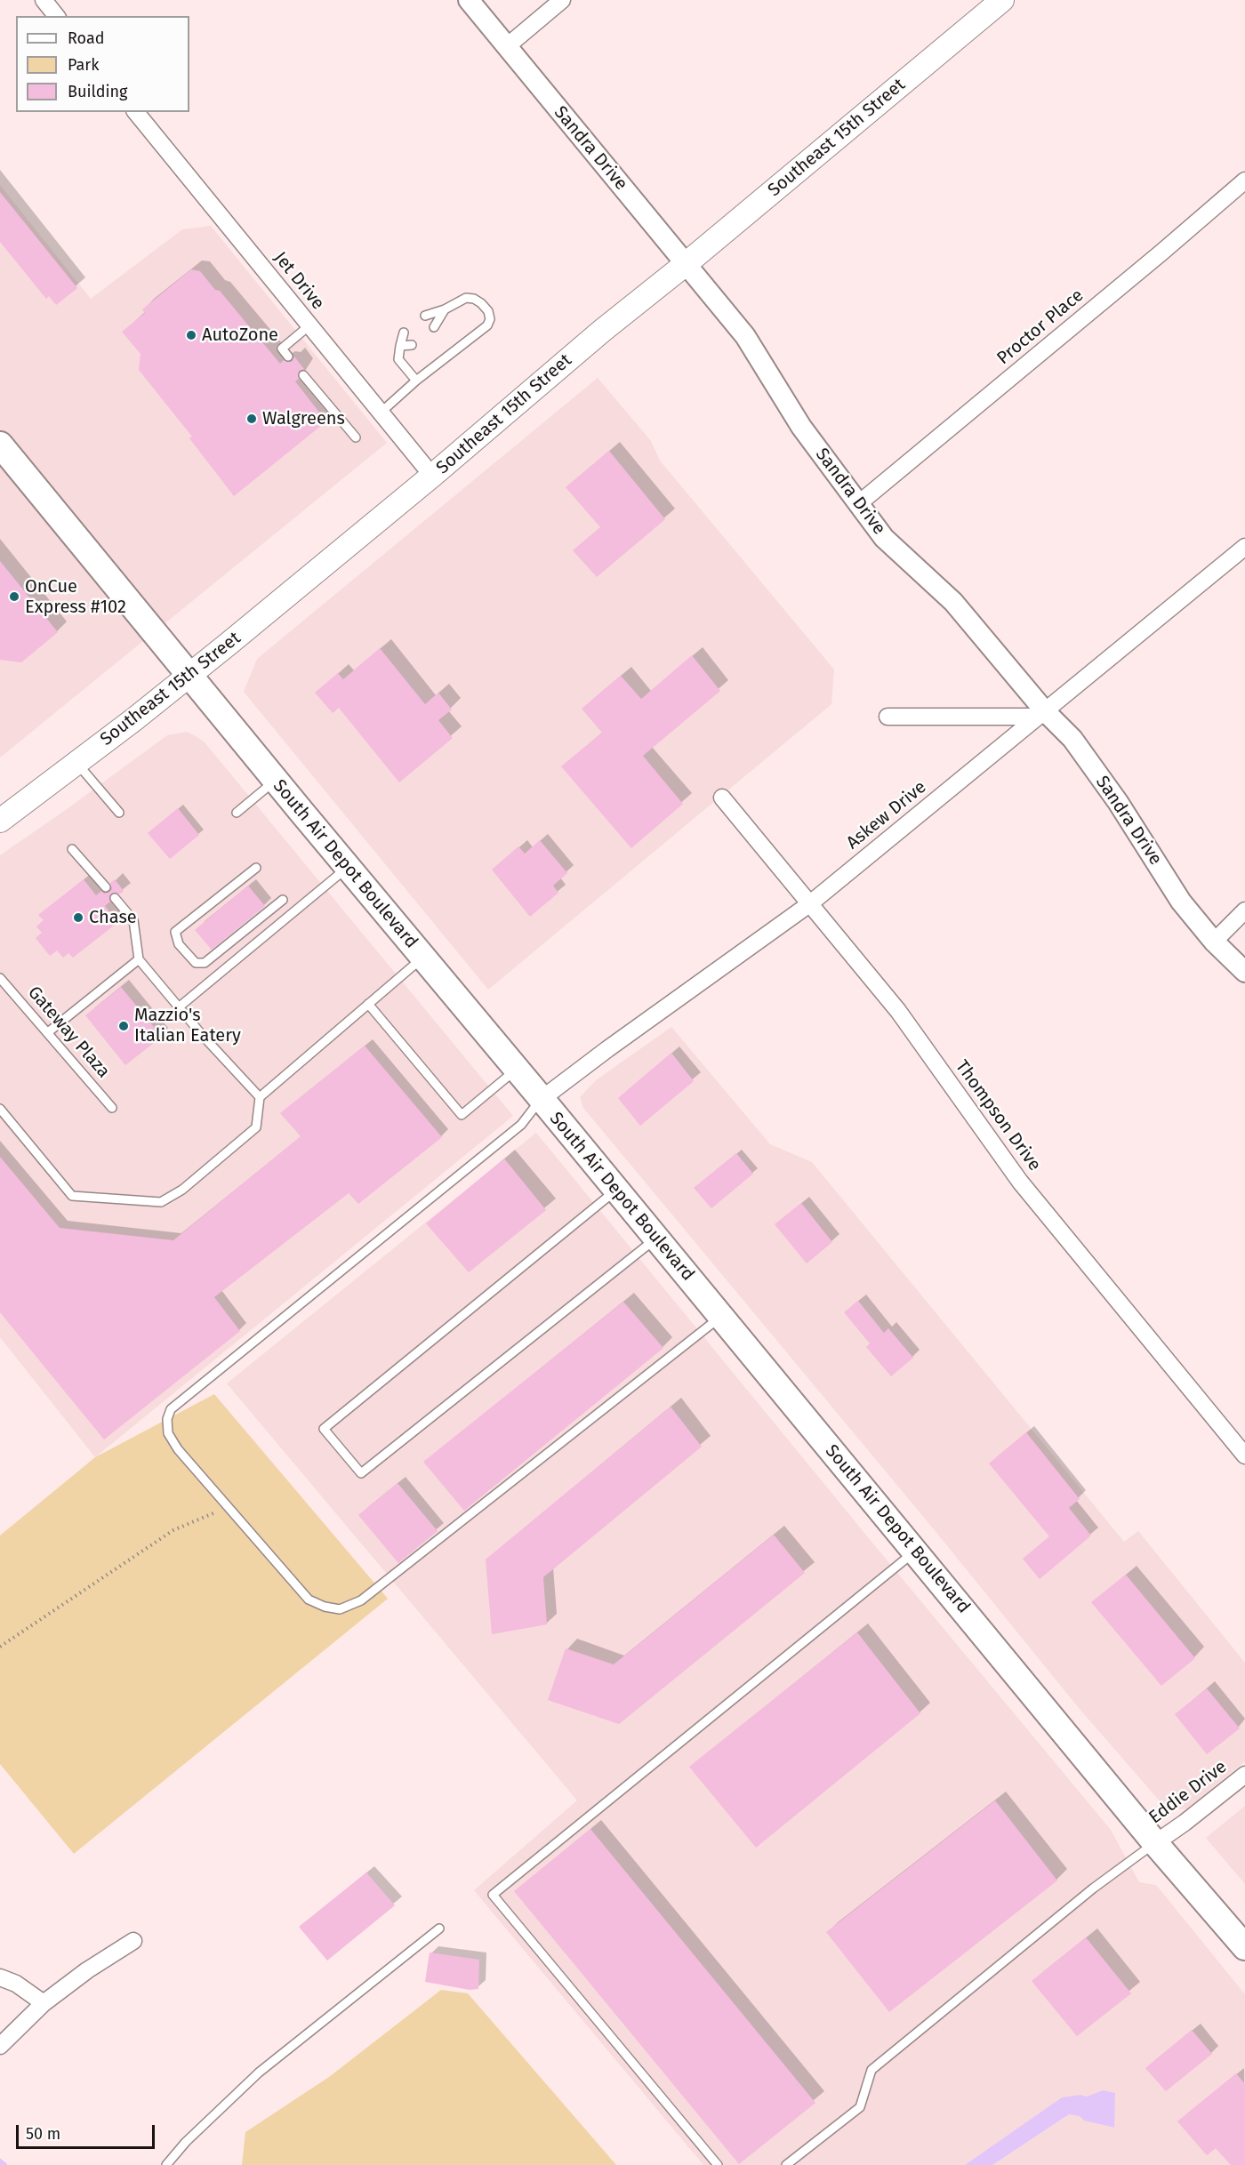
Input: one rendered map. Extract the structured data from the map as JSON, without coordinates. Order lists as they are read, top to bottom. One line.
{"streets":{"main road":["Southeast 15th Street","South Air Depot Boulevard"],"street":["Sandra Drive","Jet Drive","Proctor Place","Askew Drive","Thompson Drive","Eddie Drive"],"lane":["Gateway Plaza"]},"crossings":[["Southeast 15th Street","Sandra Drive"],["Southeast 15th Street","Jet Drive"],["Southeast 15th Street","South Air Depot Boulevard"],["Sandra Drive","Proctor Place"],["Sandra Drive","Askew Drive"],["Askew Drive","South Air Depot Boulevard"],["Askew Drive","Thompson Drive"],["South Air Depot Boulevard","Eddie Drive"]],"places":["AutoZone","Walgreens","OnCue Express #102","Chase","Mazzio's Italian Eatery"],"legend":["Road","Park","Building"],"scale_bar":"50 m"}
